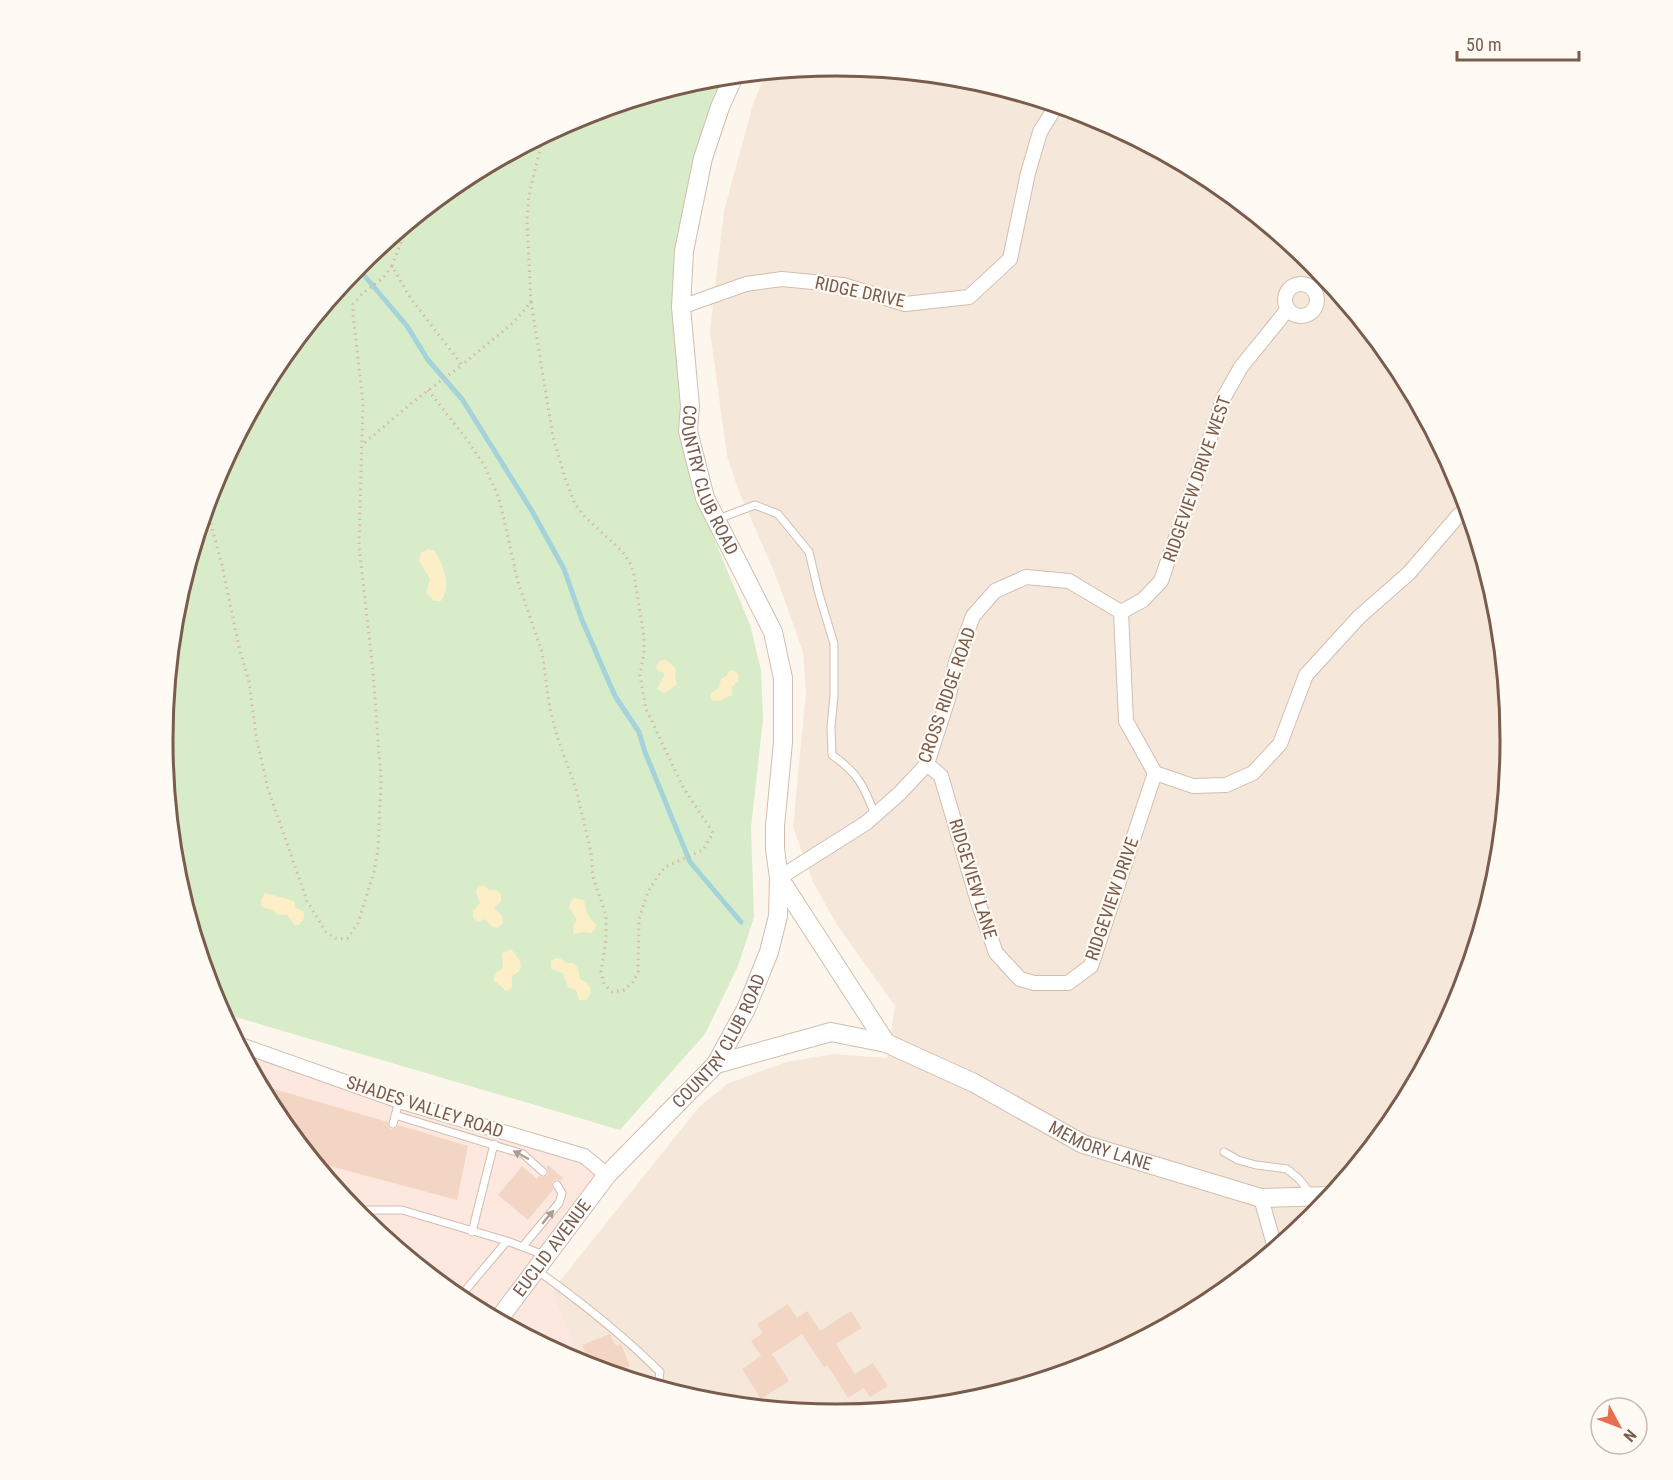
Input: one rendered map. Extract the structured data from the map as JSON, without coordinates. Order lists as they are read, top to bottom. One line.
{"streets":{"street":["RIDGE DRIVE","COUNTRY CLUB ROAD","RIDGEVIEW DRIVE WEST","CROSS RIDGE ROAD","RIDGEVIEW LANE","RIDGEVIEW DRIVE","SHADES VALLEY ROAD","MEMORY LANE","EUCLID AVENUE"]},"crossings":[["RIDGE DRIVE","COUNTRY CLUB ROAD"],["COUNTRY CLUB ROAD","CROSS RIDGE ROAD"],["COUNTRY CLUB ROAD","SHADES VALLEY ROAD"],["COUNTRY CLUB ROAD","MEMORY LANE"],["COUNTRY CLUB ROAD","EUCLID AVENUE"],["RIDGEVIEW DRIVE WEST","CROSS RIDGE ROAD"],["CROSS RIDGE ROAD","RIDGEVIEW LANE"],["RIDGEVIEW LANE","RIDGEVIEW DRIVE"],["SHADES VALLEY ROAD","EUCLID AVENUE"]],"scale_bar":"50 m","north":"bottom right"}
